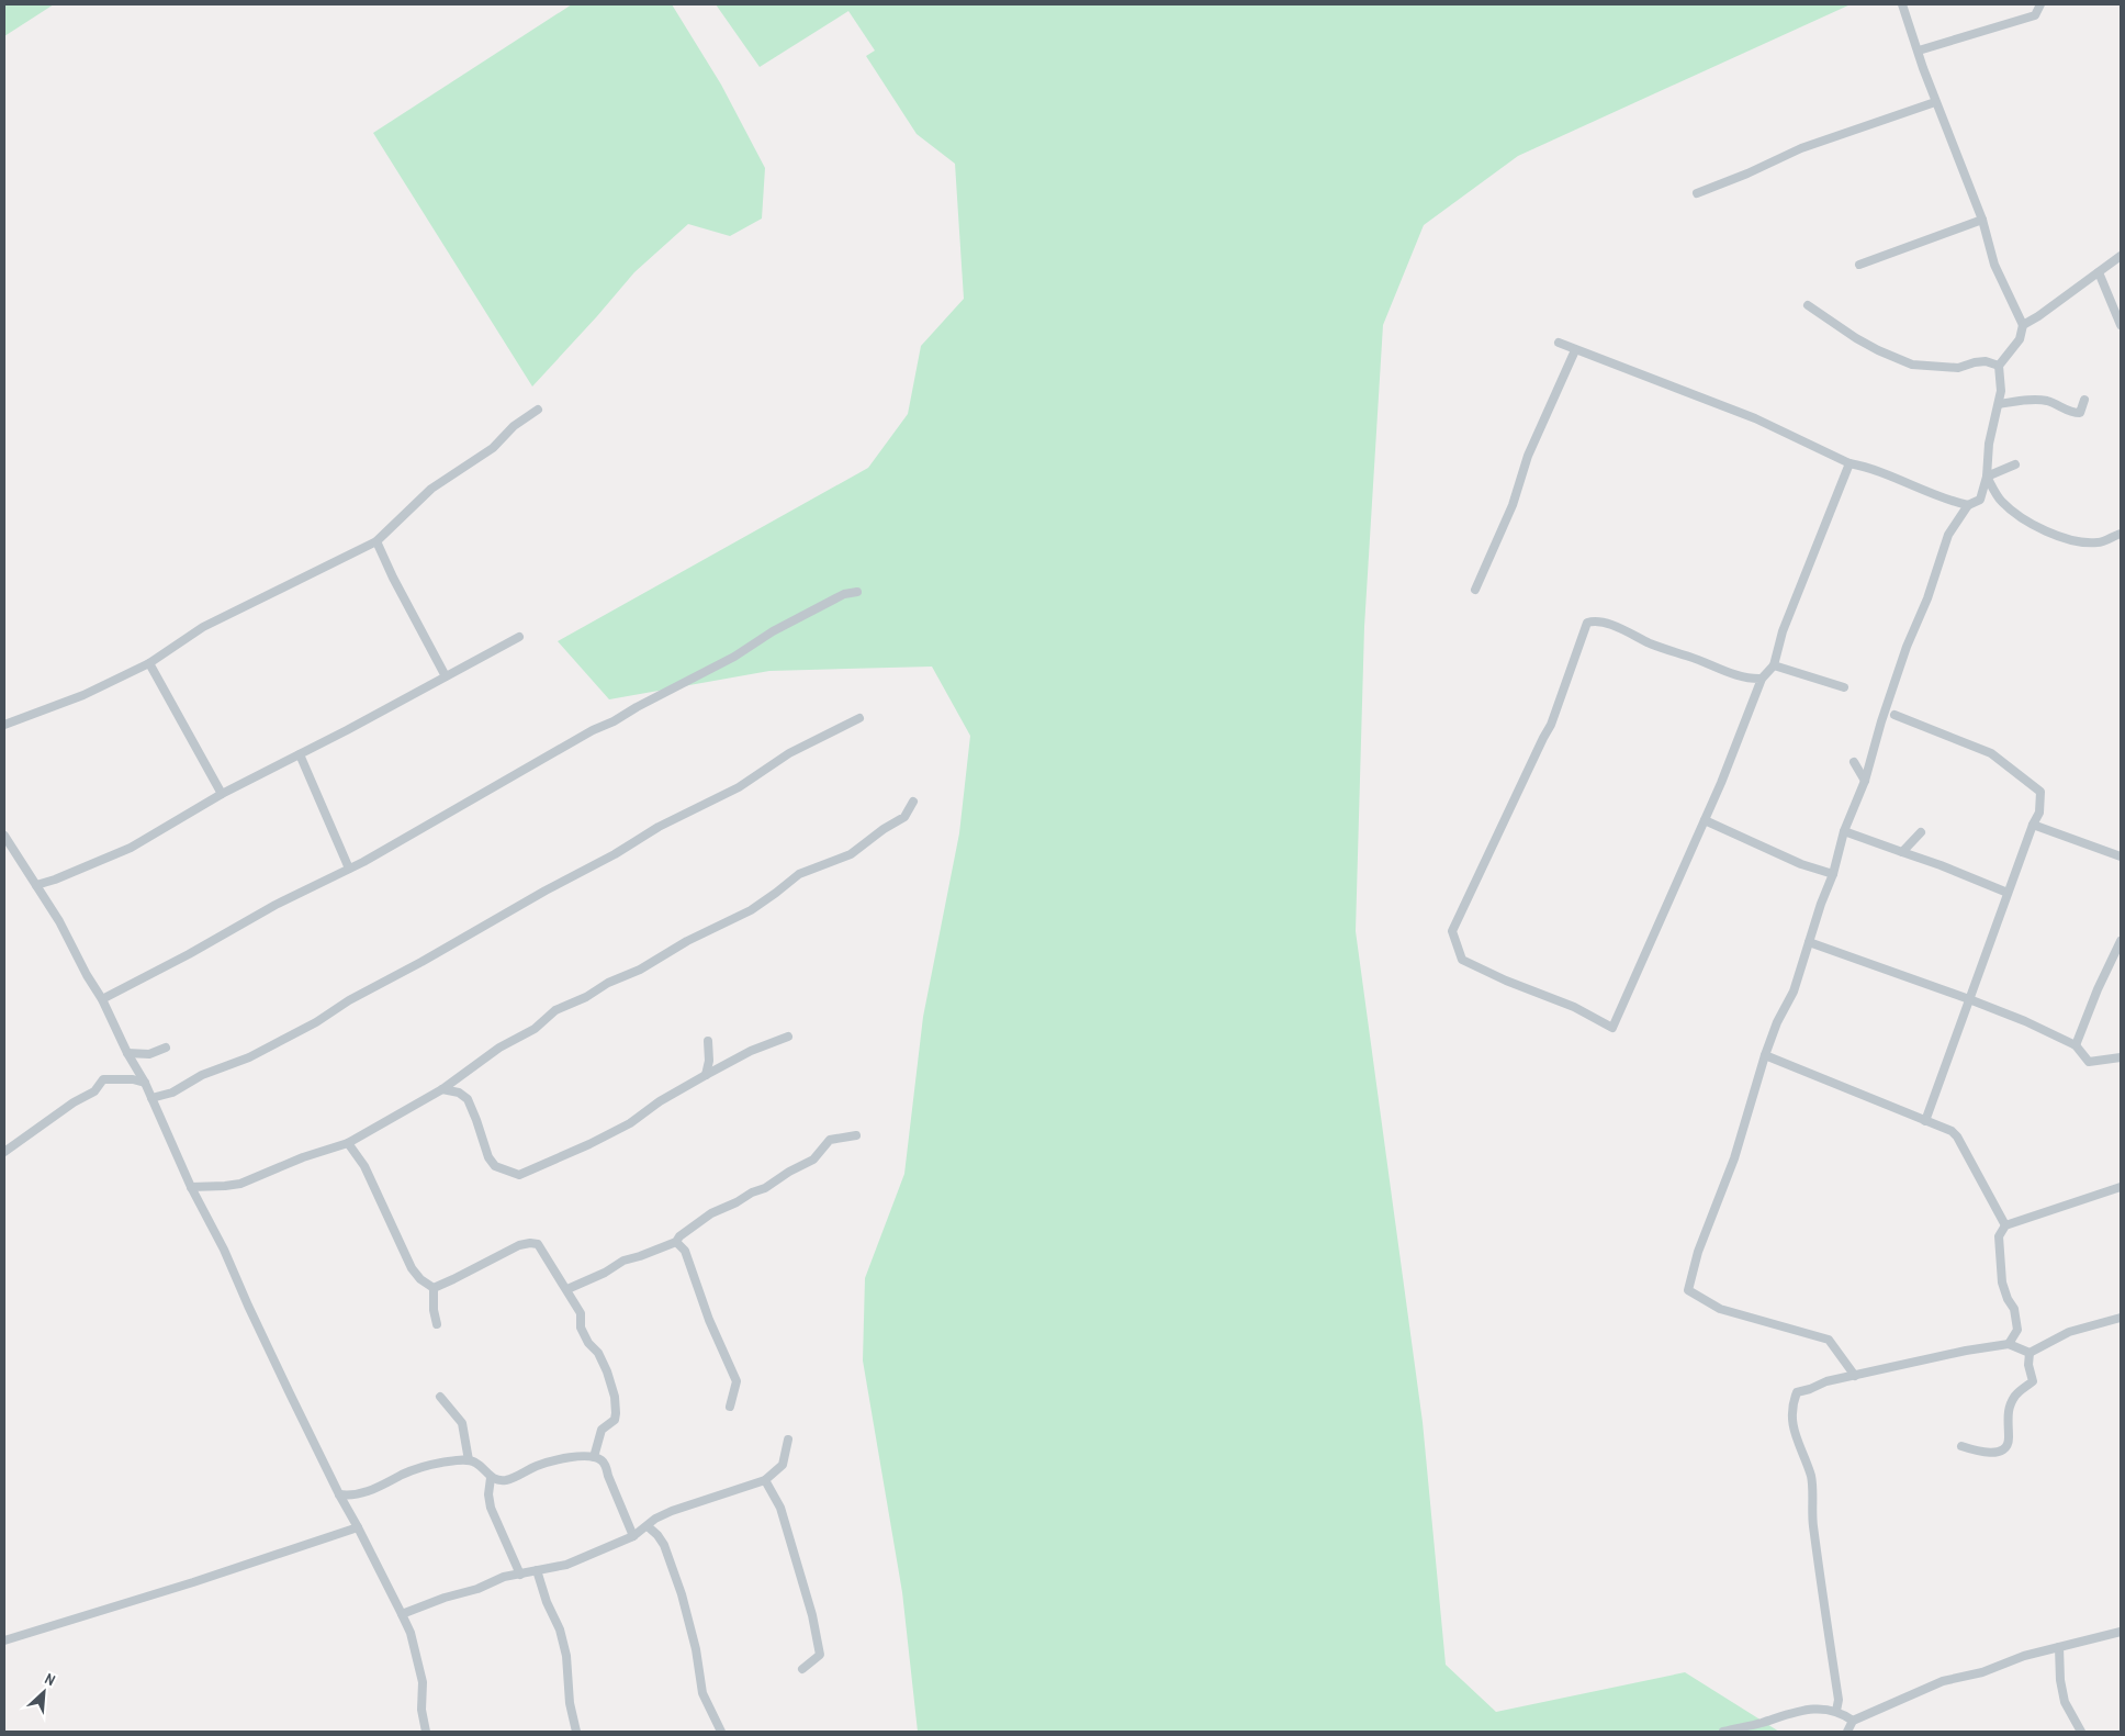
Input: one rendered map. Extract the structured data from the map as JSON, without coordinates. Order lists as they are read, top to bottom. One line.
{"north":"top right"}
